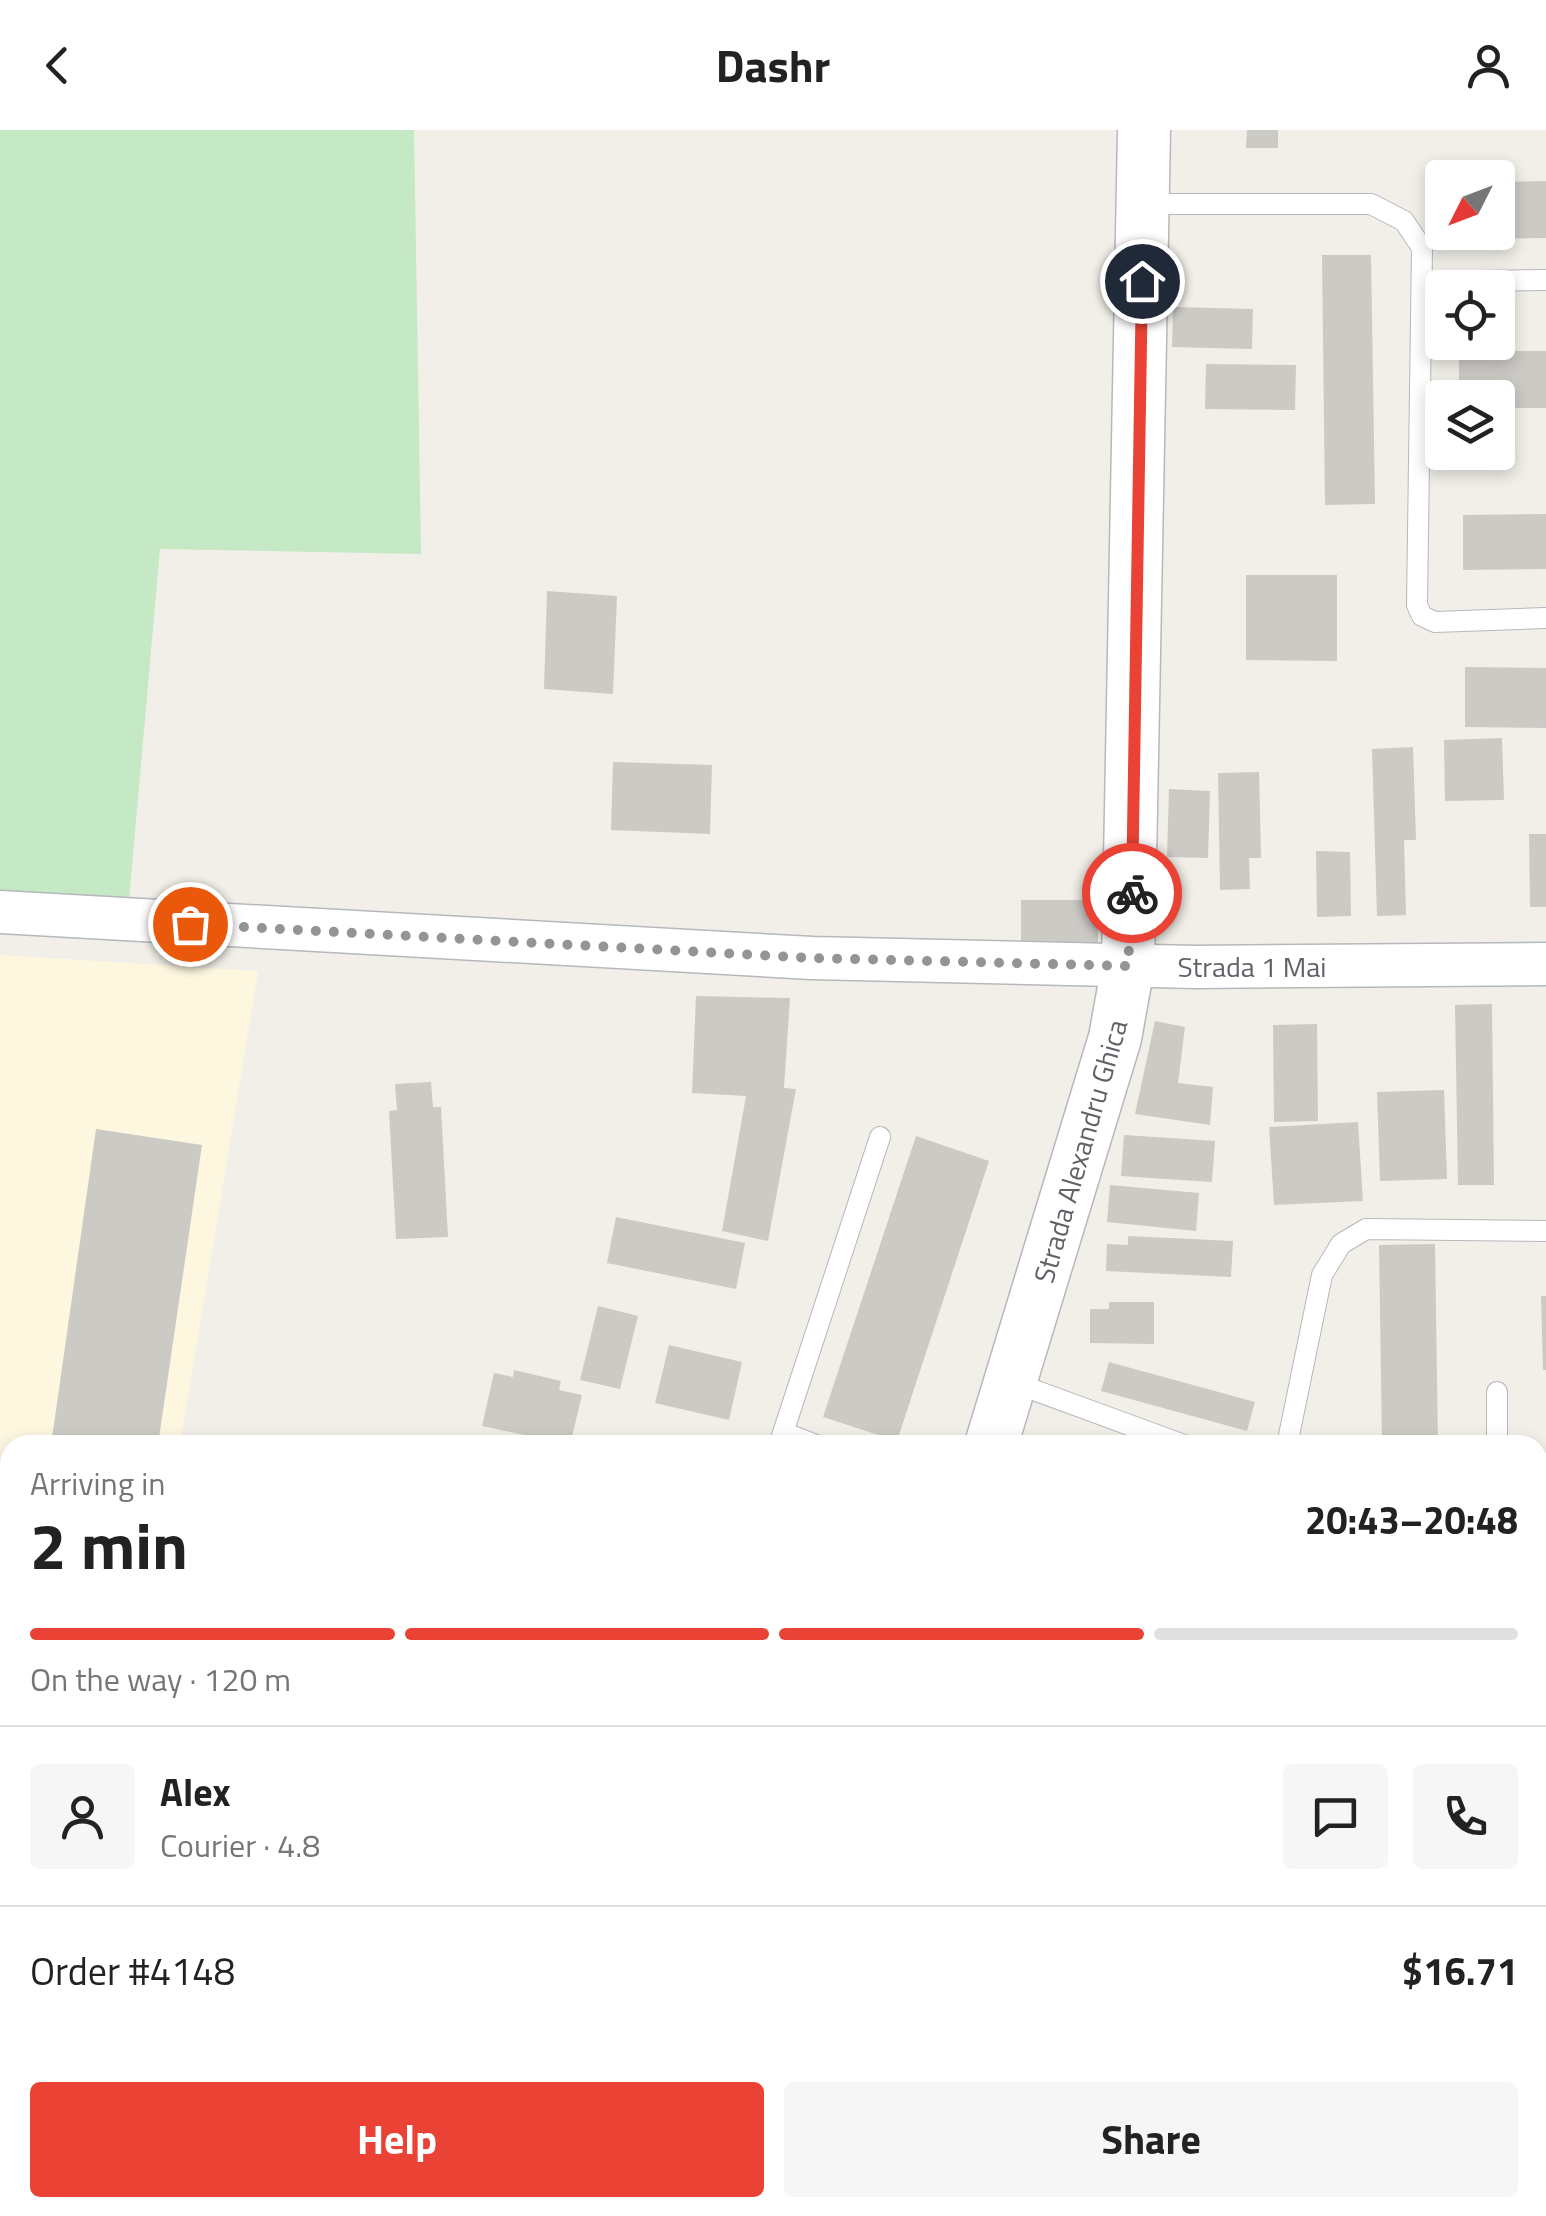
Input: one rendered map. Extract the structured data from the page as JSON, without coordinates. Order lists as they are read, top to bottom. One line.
{"streets":{"street":["Strada 1 Mai","Strada Alexandru Ghica"]},"crossings":[["Strada 1 Mai","Strada Alexandru Ghica"]],"north":"bottom left","page":{"header":"Dashr","heading":["2 min","Arriving in","20:43–20:48"],"panel":["Alex","Courier · 4.8","Order #4148","$16.71"],"bar":"On the way · 120 m","buttons":["Help","Share"]}}
